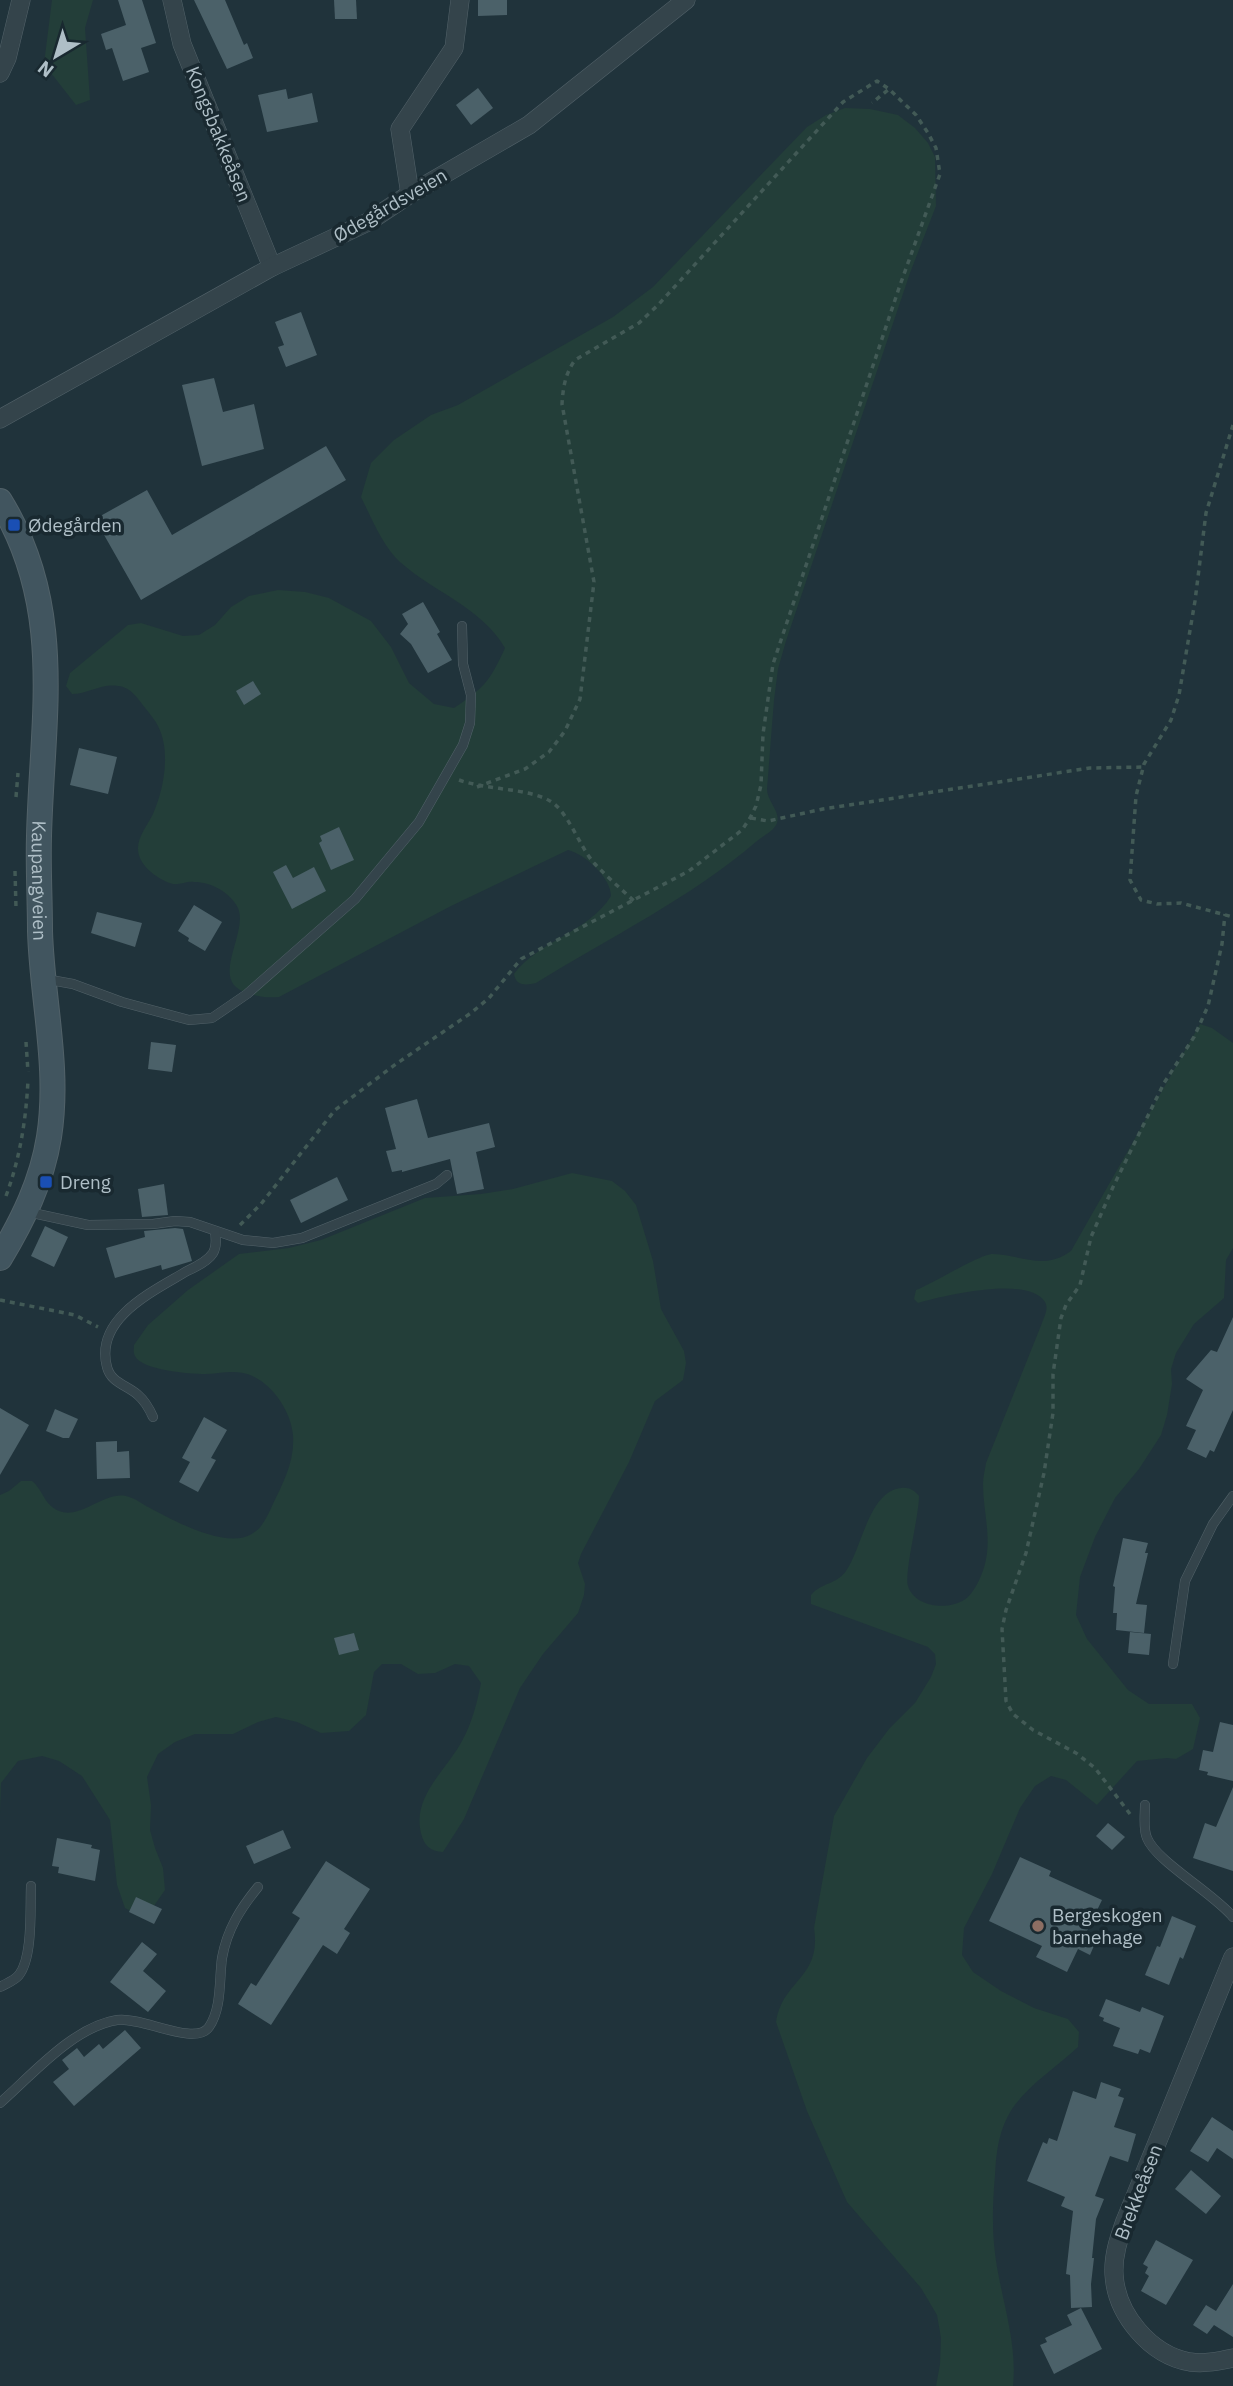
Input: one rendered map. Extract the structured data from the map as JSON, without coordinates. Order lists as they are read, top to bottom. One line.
{"streets":{"main road":["Kaupangveien"],"street":["Kongsbakkeåsen","Ødegårdsveien","Brekkeåsen"]},"crossings":[["Kongsbakkeåsen","Ødegårdsveien"]],"places":{"transit":["Ødegården","Dreng"],"other":["Bergeskogen barnehage"]},"north":"bottom left"}
